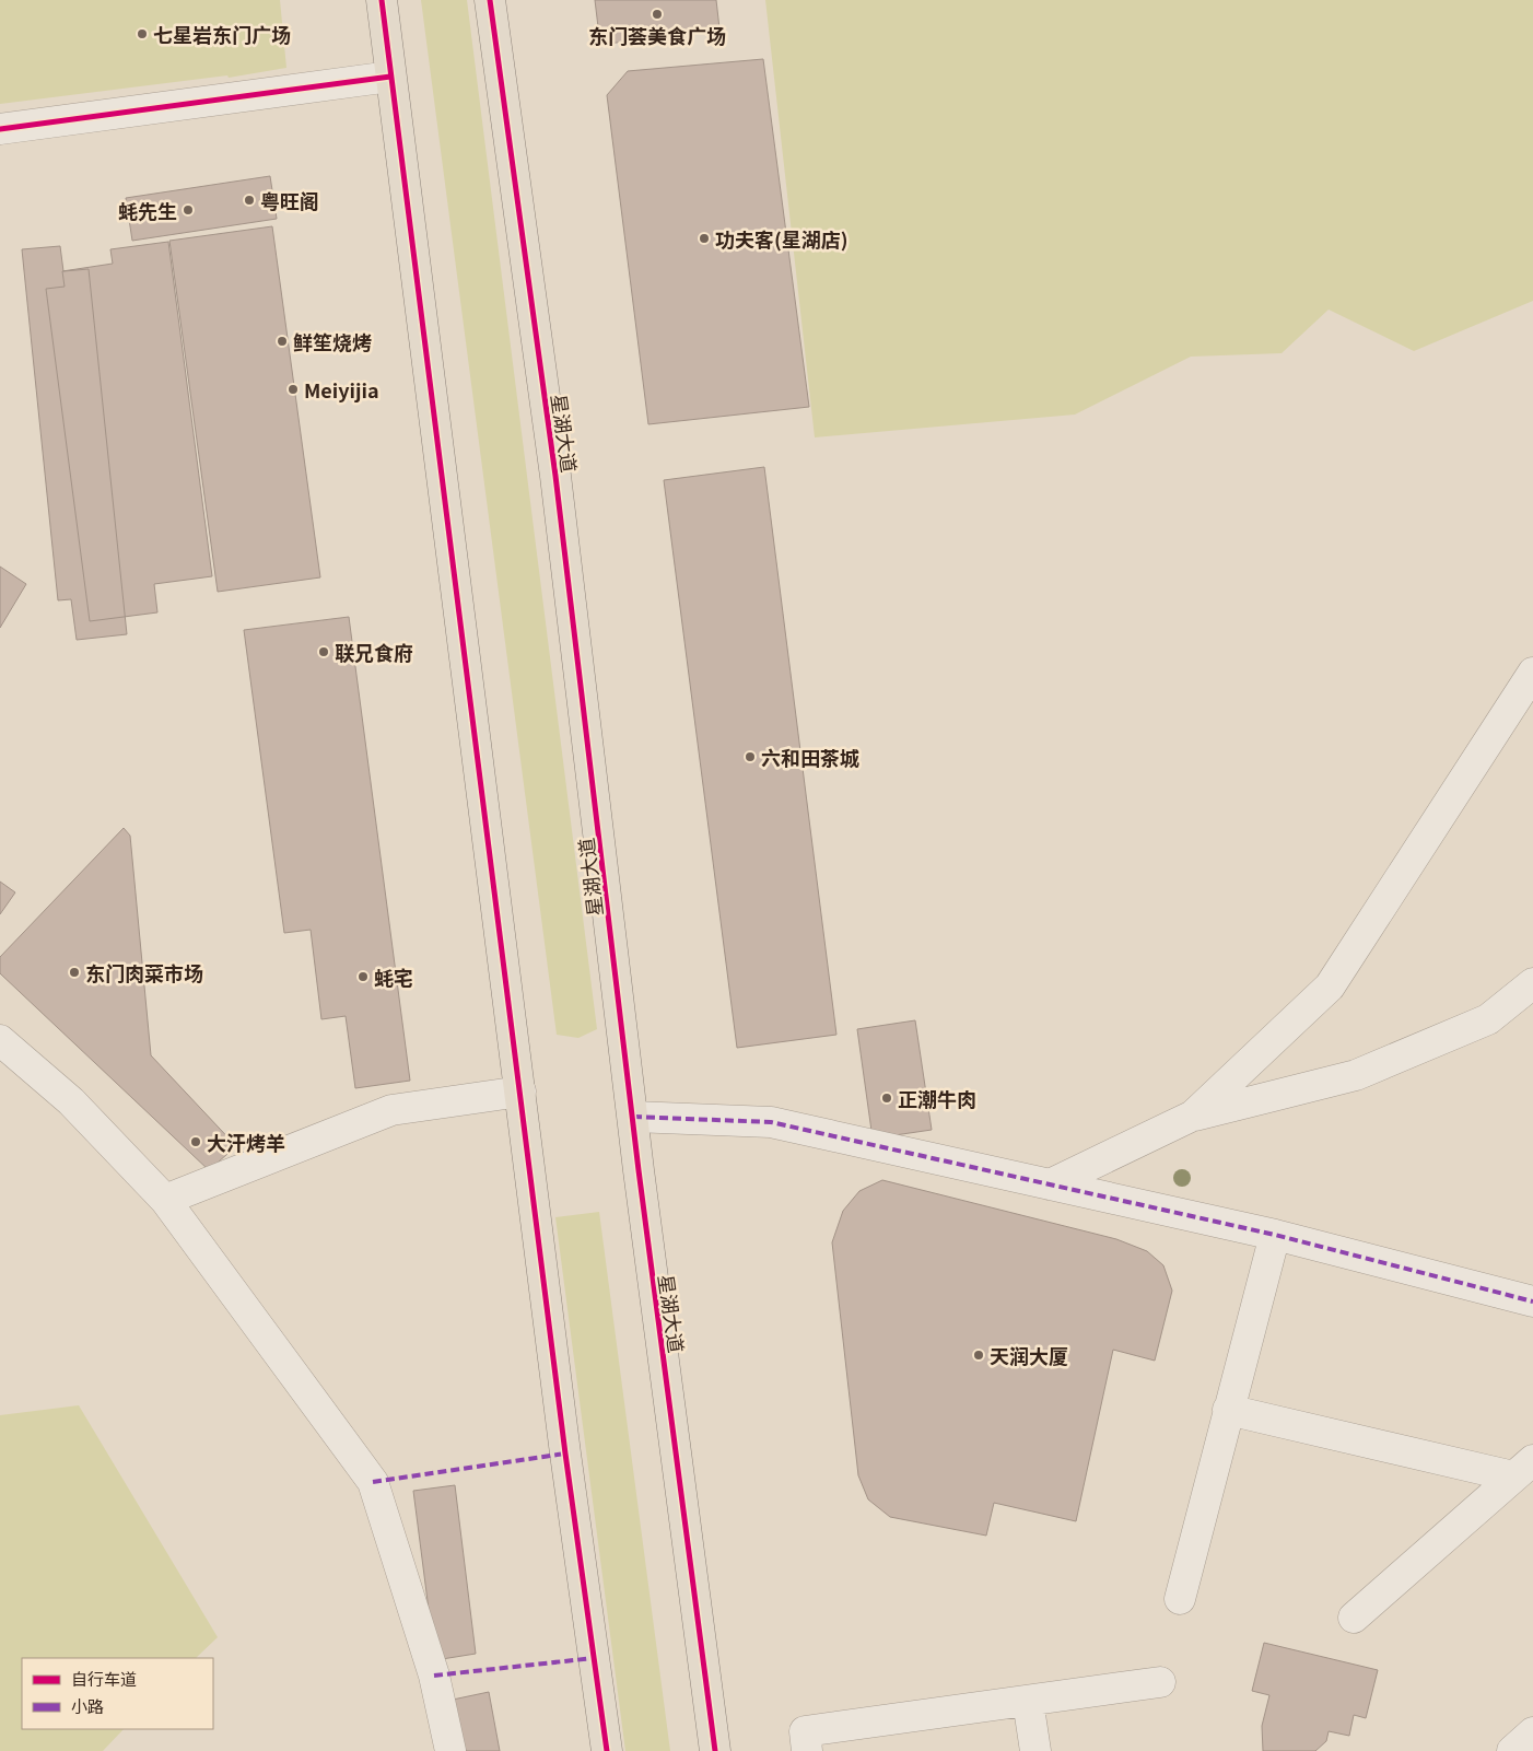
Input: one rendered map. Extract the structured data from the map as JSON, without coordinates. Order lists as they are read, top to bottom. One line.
{"streets":{"main road":["星湖大道"]},"places":["东门荟美食广场","七星岩东门广场","粤旺阁","蚝先生","功夫客(星湖店)","鲜笙烧烤","Meiyijia","联兄食府","六和田茶城","东门肉菜市场","蚝宅","正潮牛肉","大汗烤羊","天润大厦"],"legend":["自行车道","小路"]}
